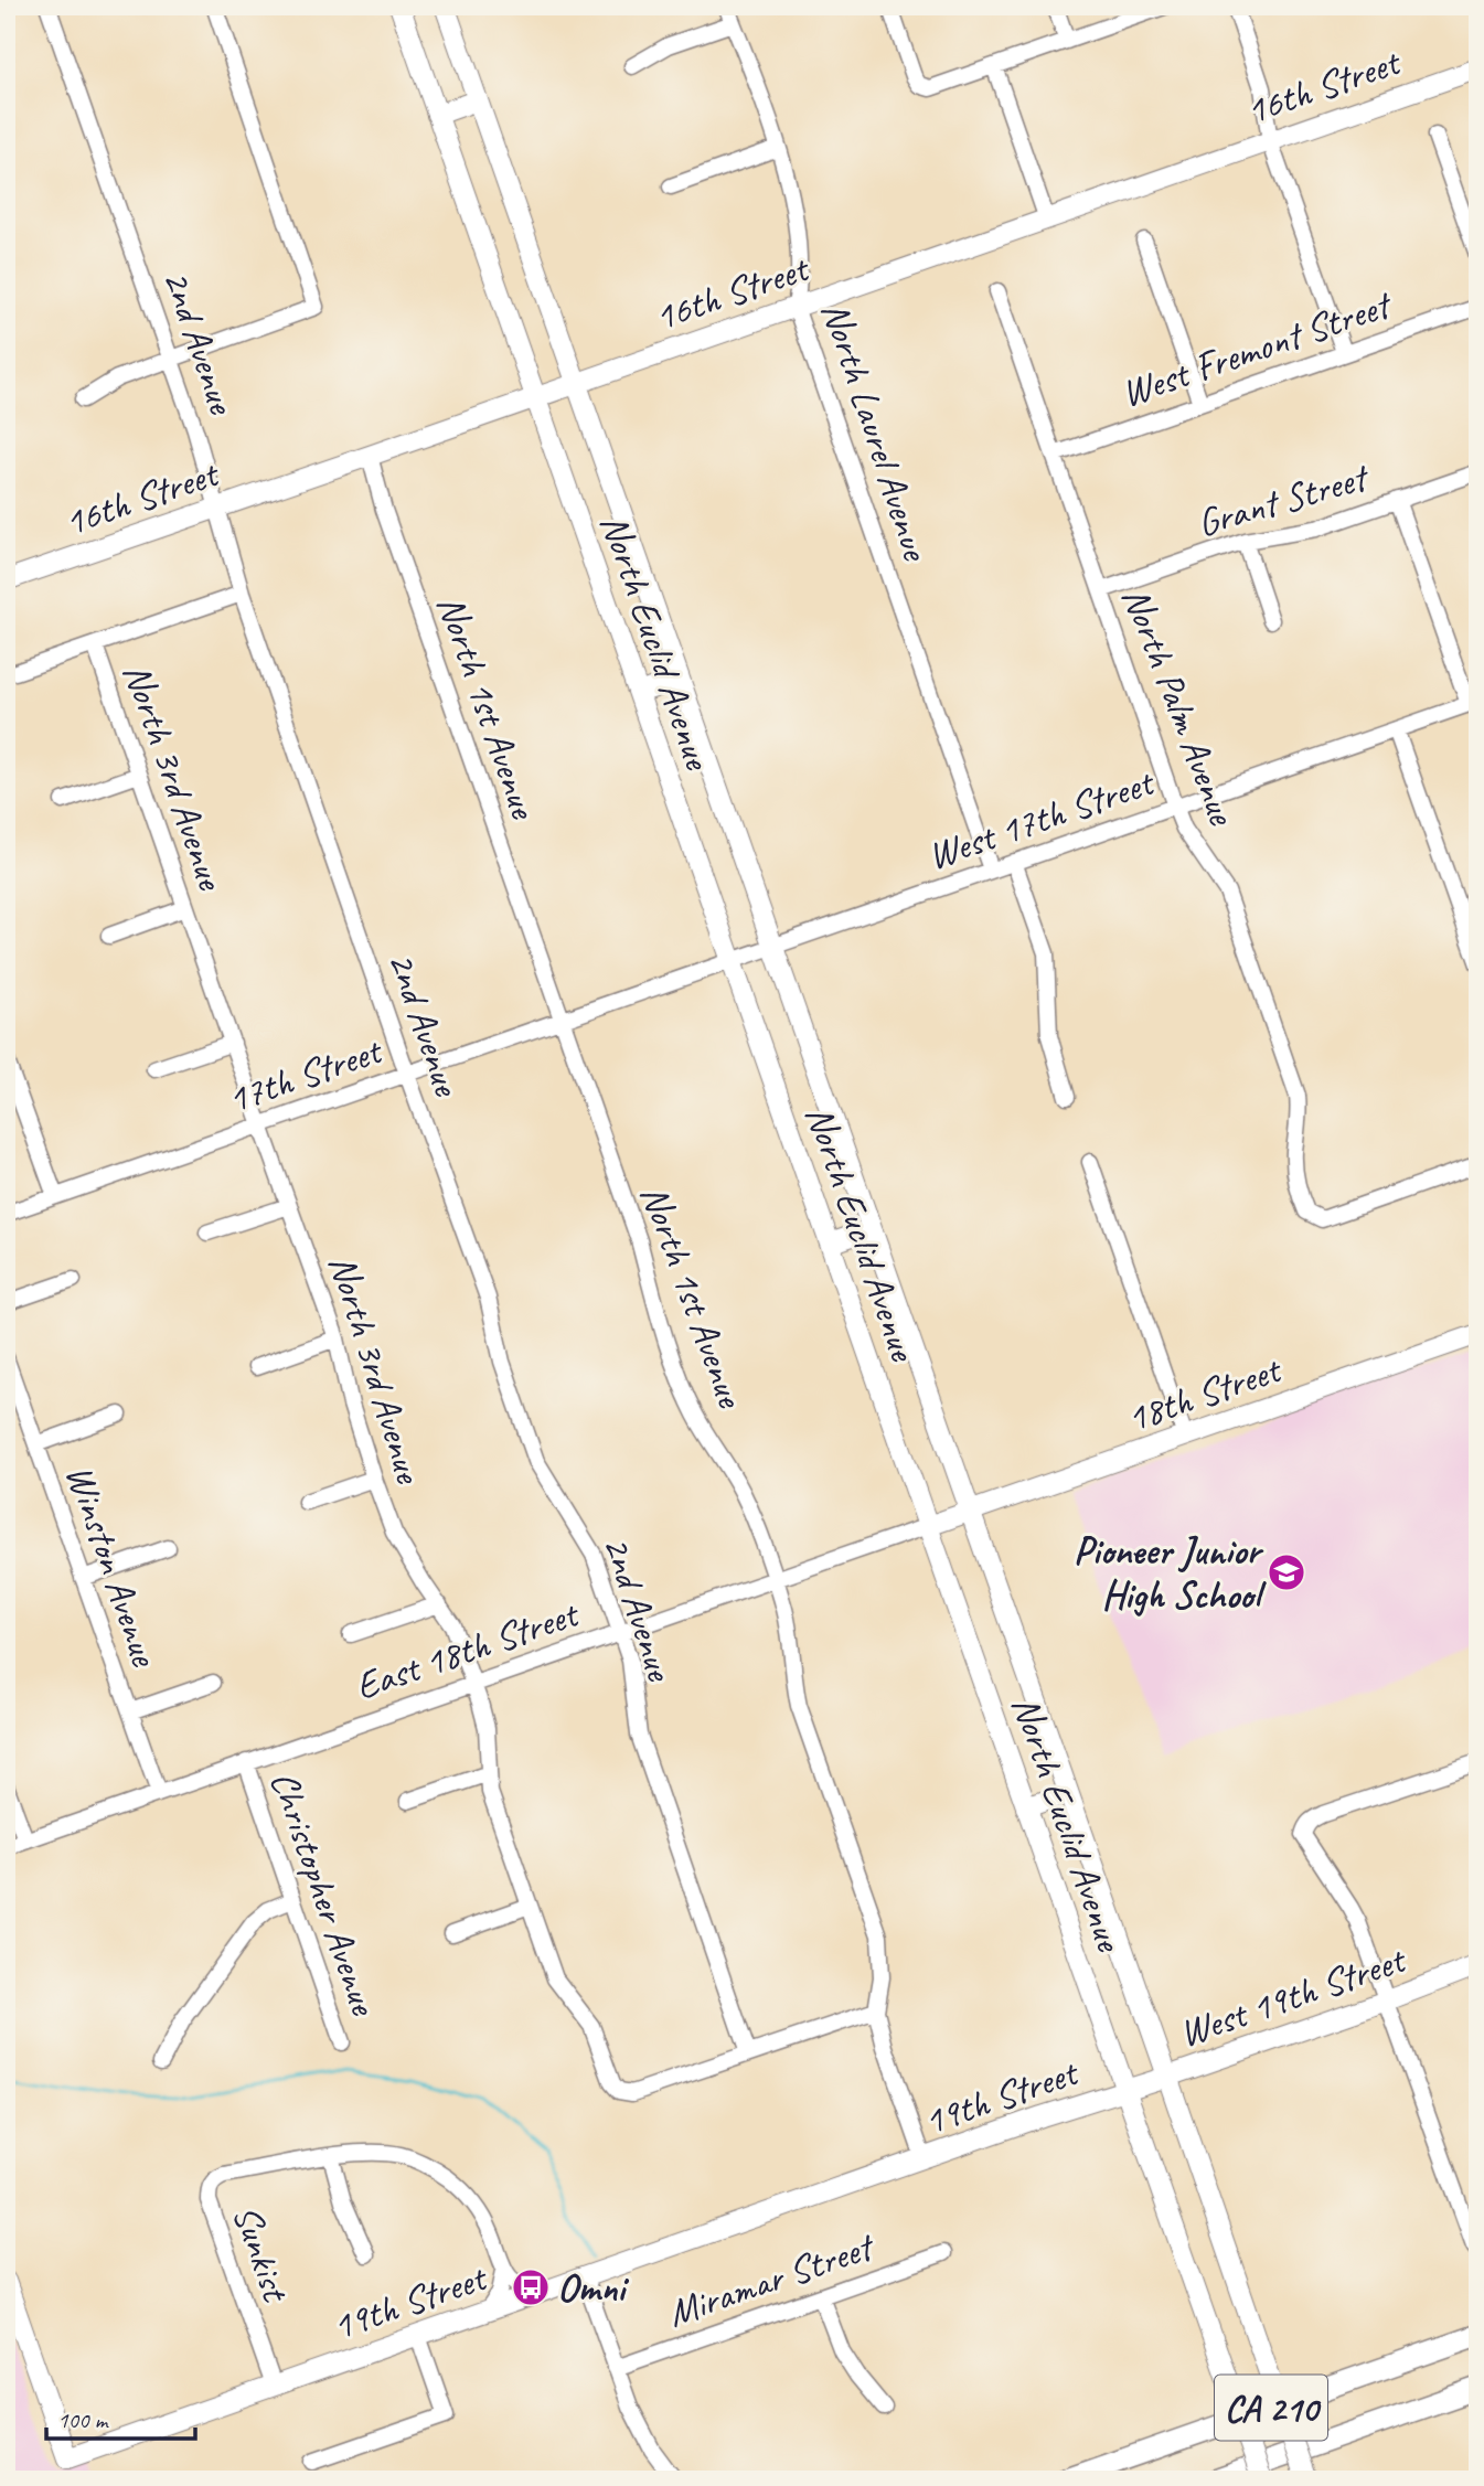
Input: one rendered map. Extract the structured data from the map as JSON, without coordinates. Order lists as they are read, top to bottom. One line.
{"streets":{"highway":["CA 210"],"main road":["16th Street","North Euclid Avenue","18th Street","East 18th Street","West 19th Street","19th Street"],"street":["2nd Avenue","West Fremont Street","North Laurel Avenue","Grant Street","North Palm Avenue","North 1st Avenue","North 3rd Avenue","West 17th Street","17th Street","Winston Avenue","Christopher Avenue","Sunkist","Miramar Street"]},"crossings":[["16th Street","2nd Avenue"],["16th Street","North Laurel Avenue"],["16th Street","North Euclid Avenue"],["16th Street","North 1st Avenue"],["2nd Avenue","North 3rd Avenue"],["2nd Avenue","17th Street"],["2nd Avenue","East 18th Street"],["West Fremont Street","North Palm Avenue"],["North Laurel Avenue","West 17th Street"],["Grant Street","North Palm Avenue"],["North Euclid Avenue","West 17th Street"],["North Euclid Avenue","17th Street"],["North Euclid Avenue","18th Street"],["North Euclid Avenue","East 18th Street"],["North Euclid Avenue","West 19th Street"],["North Euclid Avenue","19th Street"],["North Palm Avenue","West 17th Street"],["North 1st Avenue","17th Street"],["North 1st Avenue","East 18th Street"],["North 1st Avenue","19th Street"],["North 3rd Avenue","17th Street"],["North 3rd Avenue","East 18th Street"],["West 17th Street","17th Street"],["18th Street","East 18th Street"],["Winston Avenue","East 18th Street"],["East 18th Street","Christopher Avenue"],["West 19th Street","19th Street"],["19th Street","Sunkist"]],"places":{"school or university":["Pioneer Junior High School"],"bus stop":["Omni"]},"scale_bar":"100 m"}
